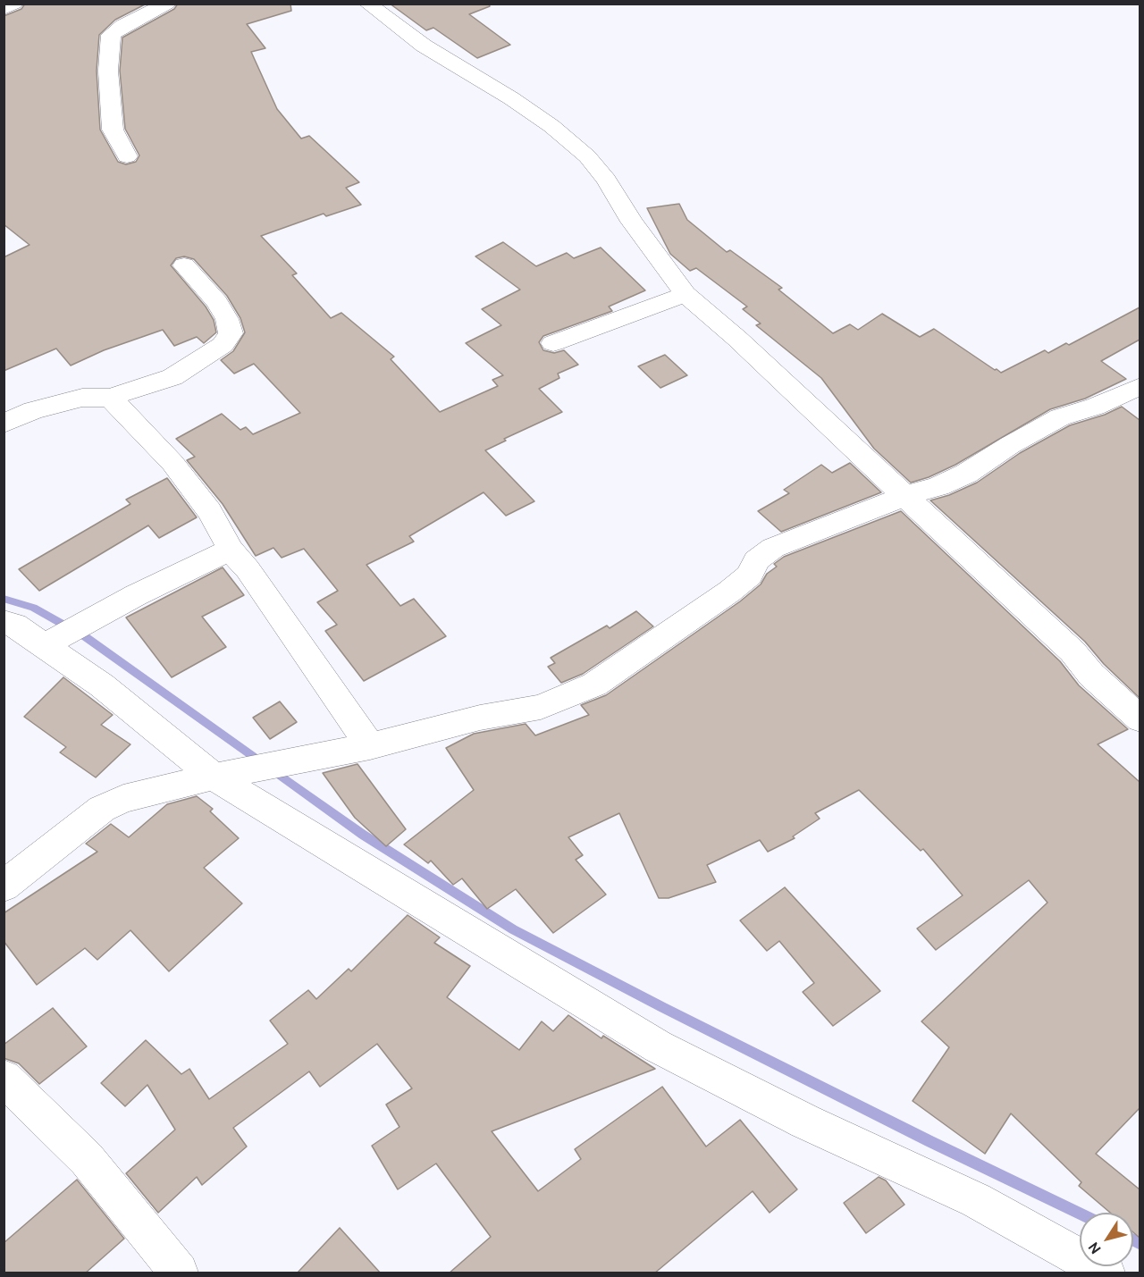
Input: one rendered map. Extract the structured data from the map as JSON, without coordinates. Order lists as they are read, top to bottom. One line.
{"north":"bottom left"}
